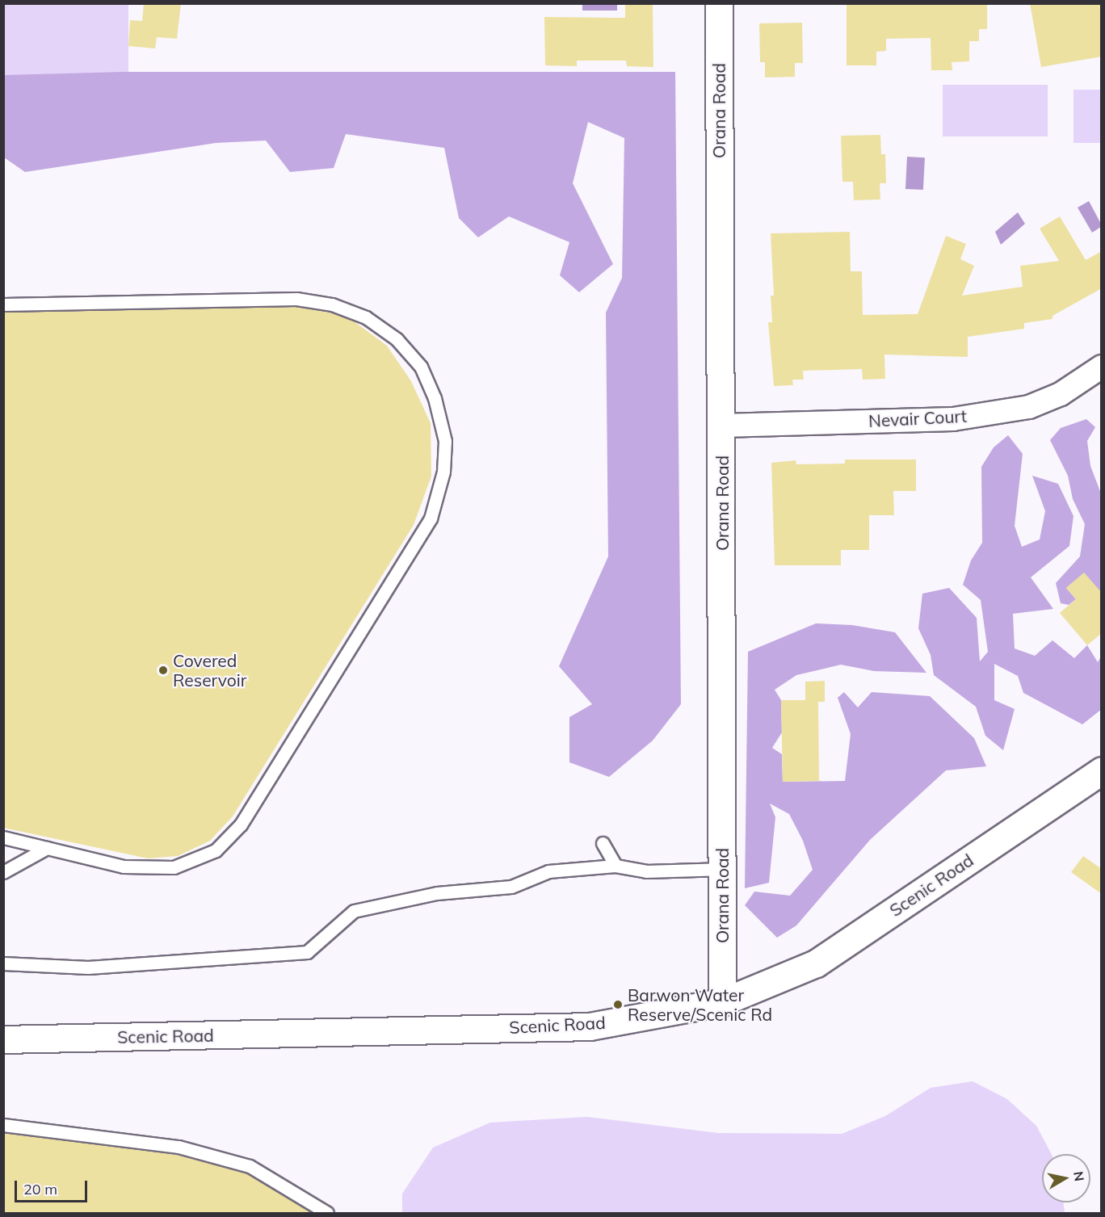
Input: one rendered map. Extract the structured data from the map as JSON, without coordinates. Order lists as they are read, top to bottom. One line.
{"streets":{"main road":["Orana Road","Scenic Road"],"street":["Nevair Court"]},"crossings":[["Orana Road","Nevair Court"],["Orana Road","Scenic Road"]],"places":["Covered Reservoir","Barwon Water Reserve/Scenic Rd"],"scale_bar":"20 m","north":"right"}
